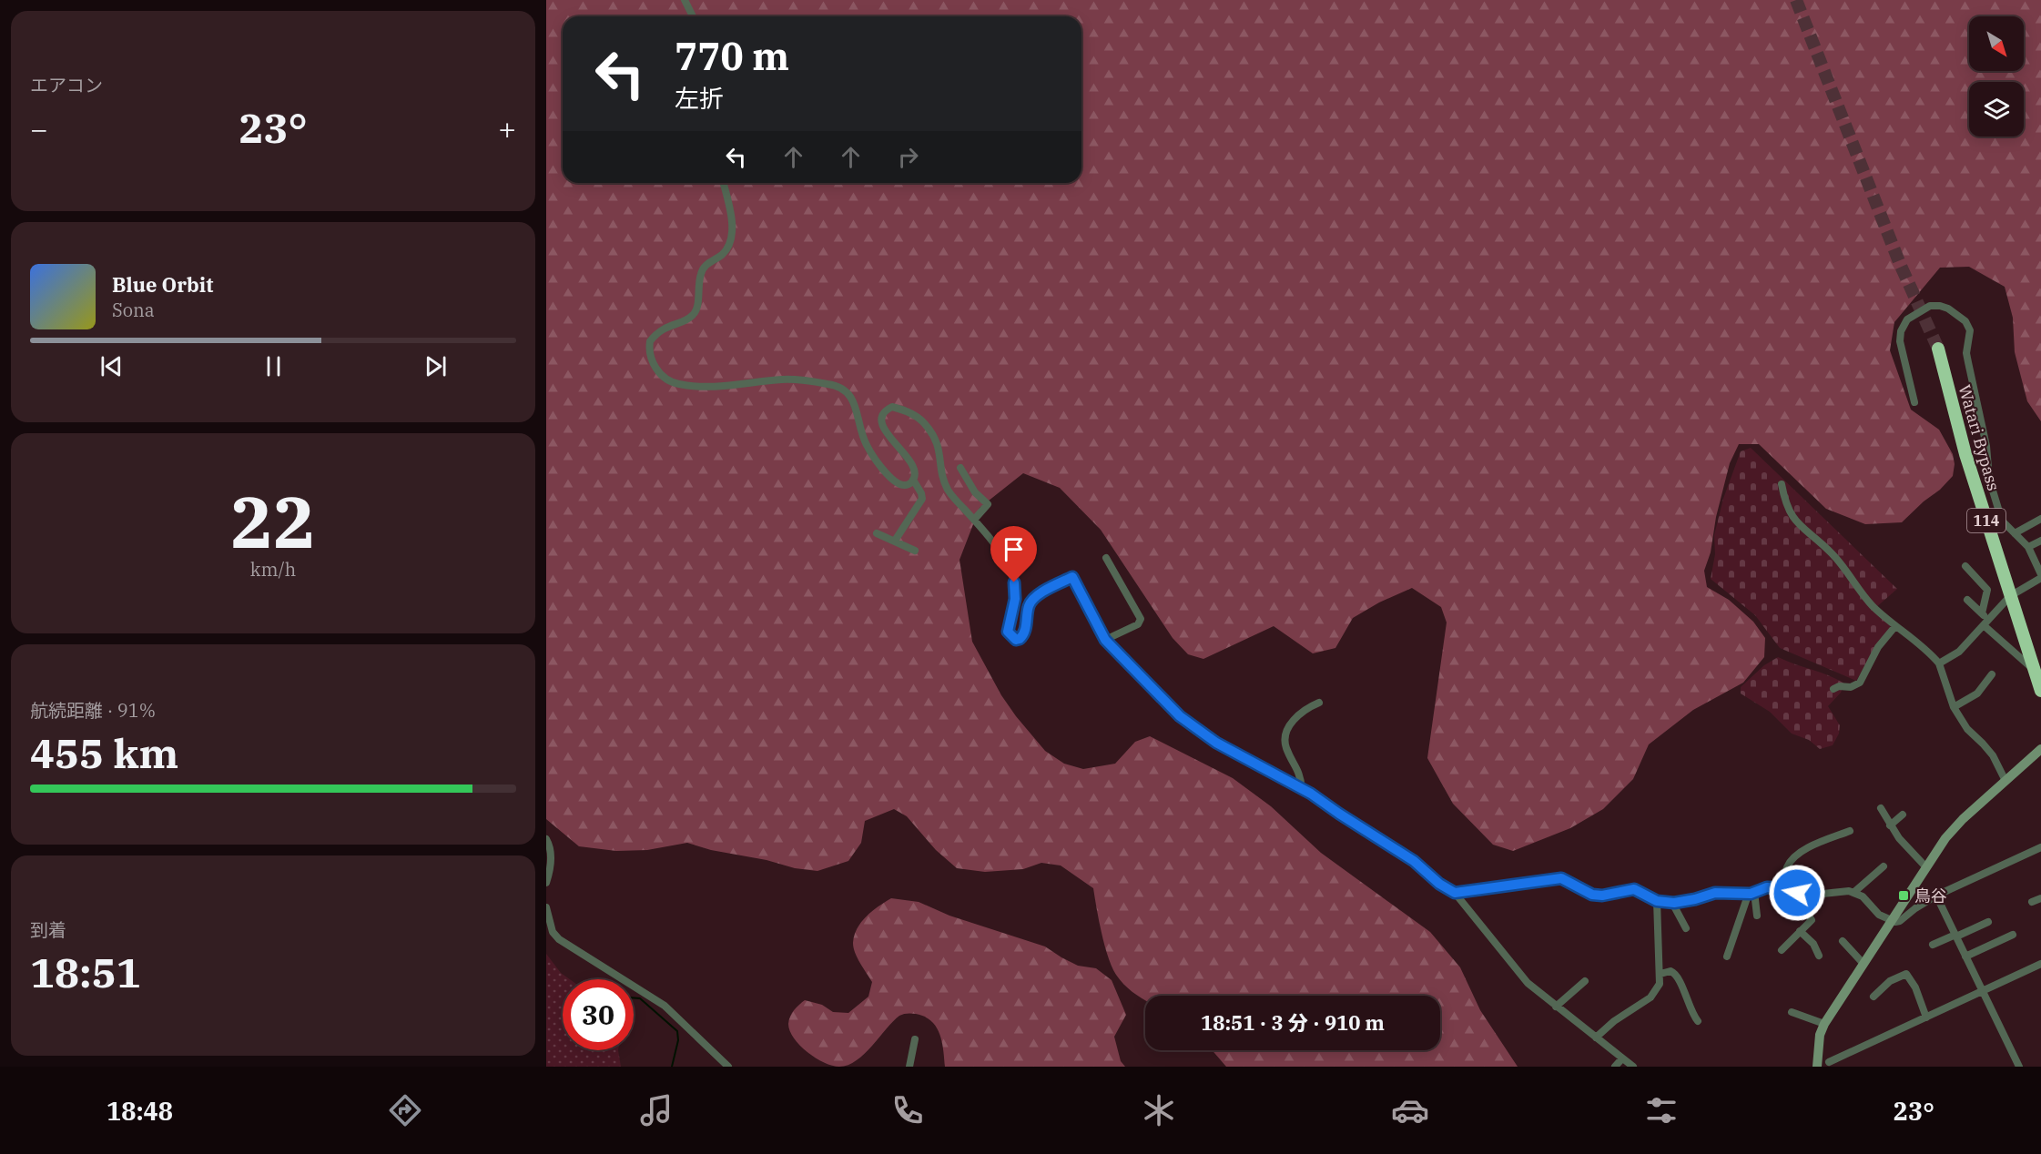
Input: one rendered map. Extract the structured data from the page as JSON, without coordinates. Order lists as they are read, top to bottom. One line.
{"streets":{"highway":["Watari Bypass","114"]},"places":{"transit":["鳥谷"]},"north":"bottom right","page":{"tile":["エアコン",["22","km/h"],["航続距離 · 91%","455 km"],["到着","18:51"]],"turn":["770 m","左折"],"heat":["−","23°","+"],"song":["Blue Orbit","Sona"],"limit":"30","trip":"18:51 · 3 分 · 910 m","tabs":["18:48","23°"]}}
